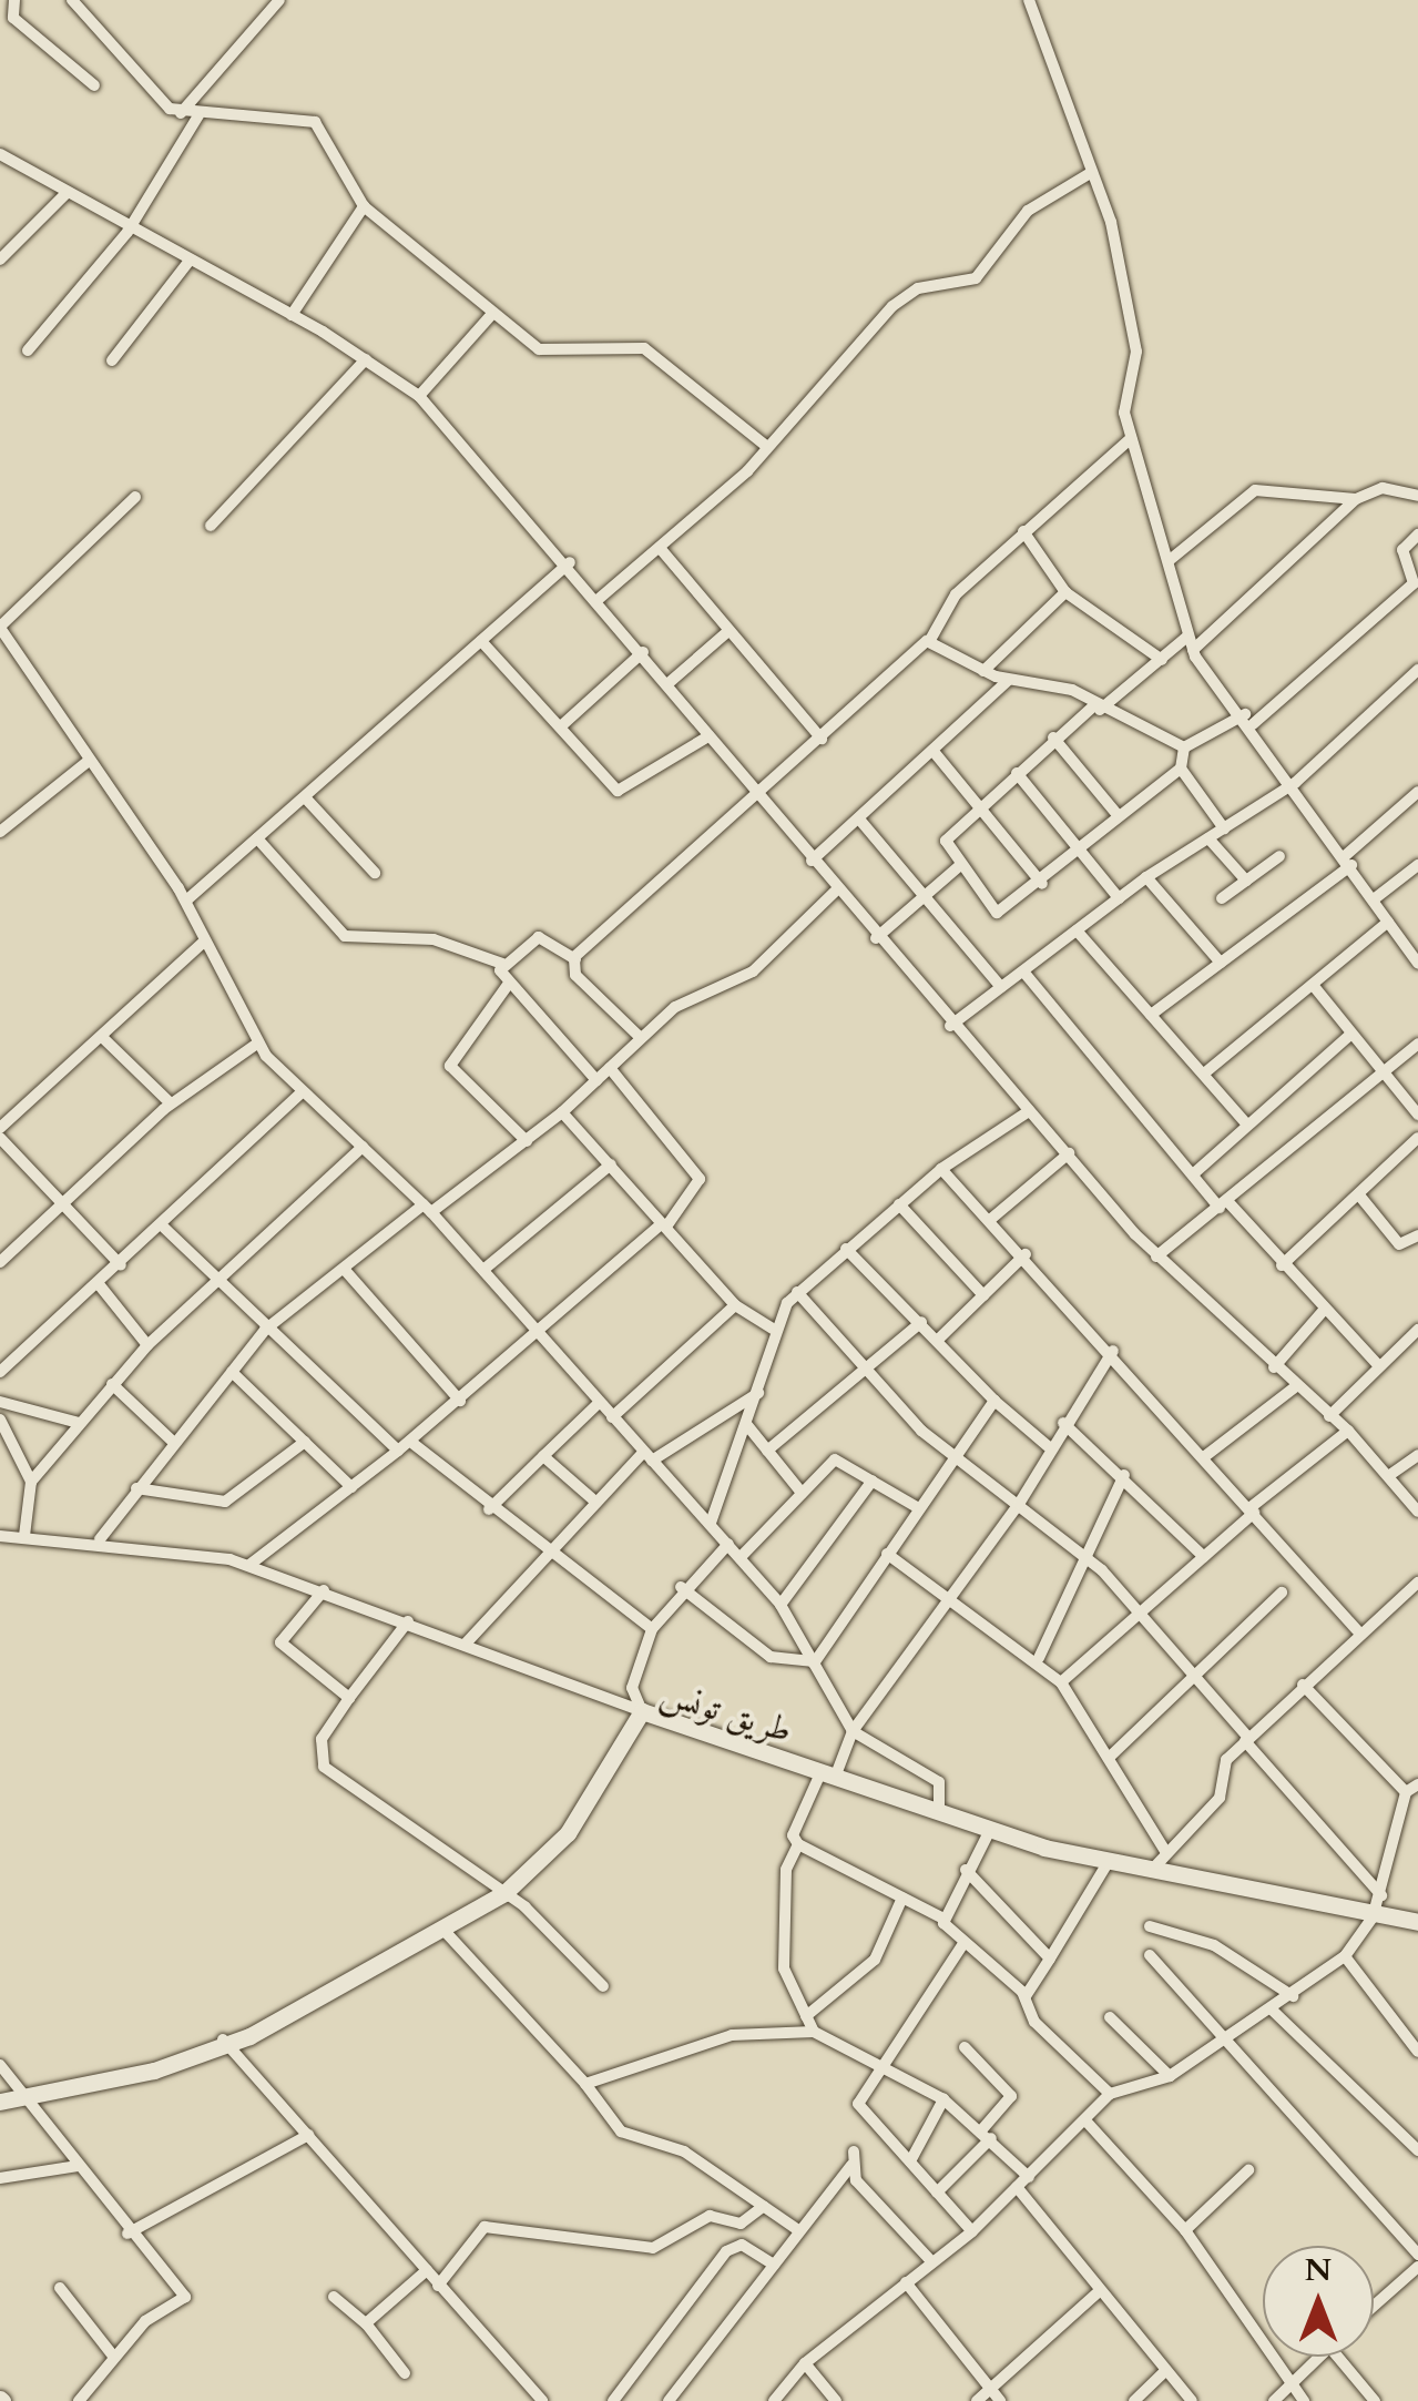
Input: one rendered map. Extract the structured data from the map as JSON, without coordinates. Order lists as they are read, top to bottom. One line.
{"streets":{"main road":["طريق تونس"]},"north":"top"}
